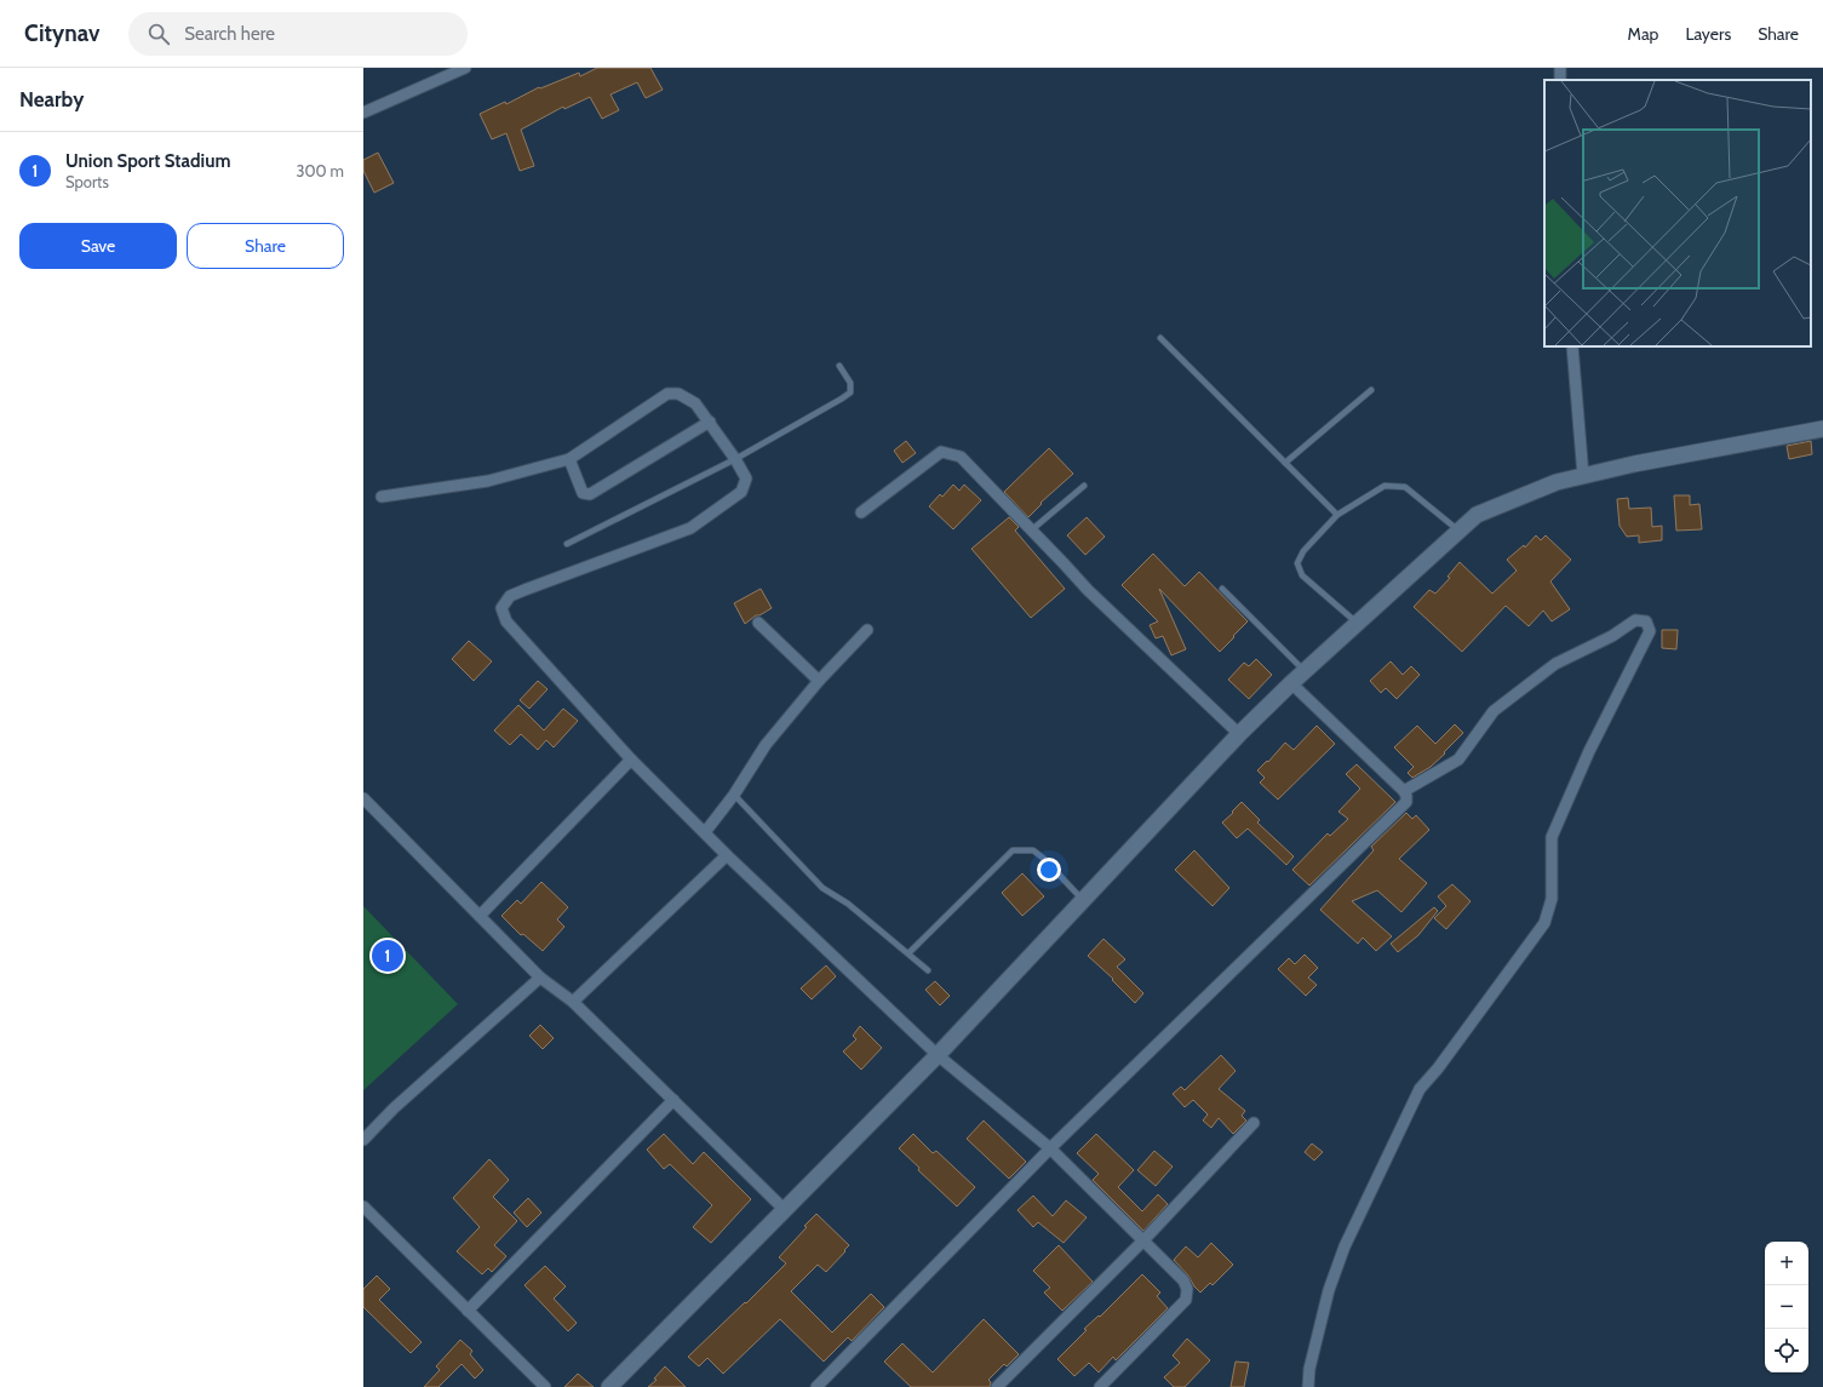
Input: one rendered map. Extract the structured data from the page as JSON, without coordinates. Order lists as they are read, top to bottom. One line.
{"page":{"header":"Citynav","search":"Search here","nav":["Map","Layers","Share"],"heading":"Nearby","list":[{"mark":"1","name":"Union Sport Stadium","note":"Sports","value":"300 m"}],"buttons":["Save","Share"],"pins":"1","map_buttons":["+","−"]}}
